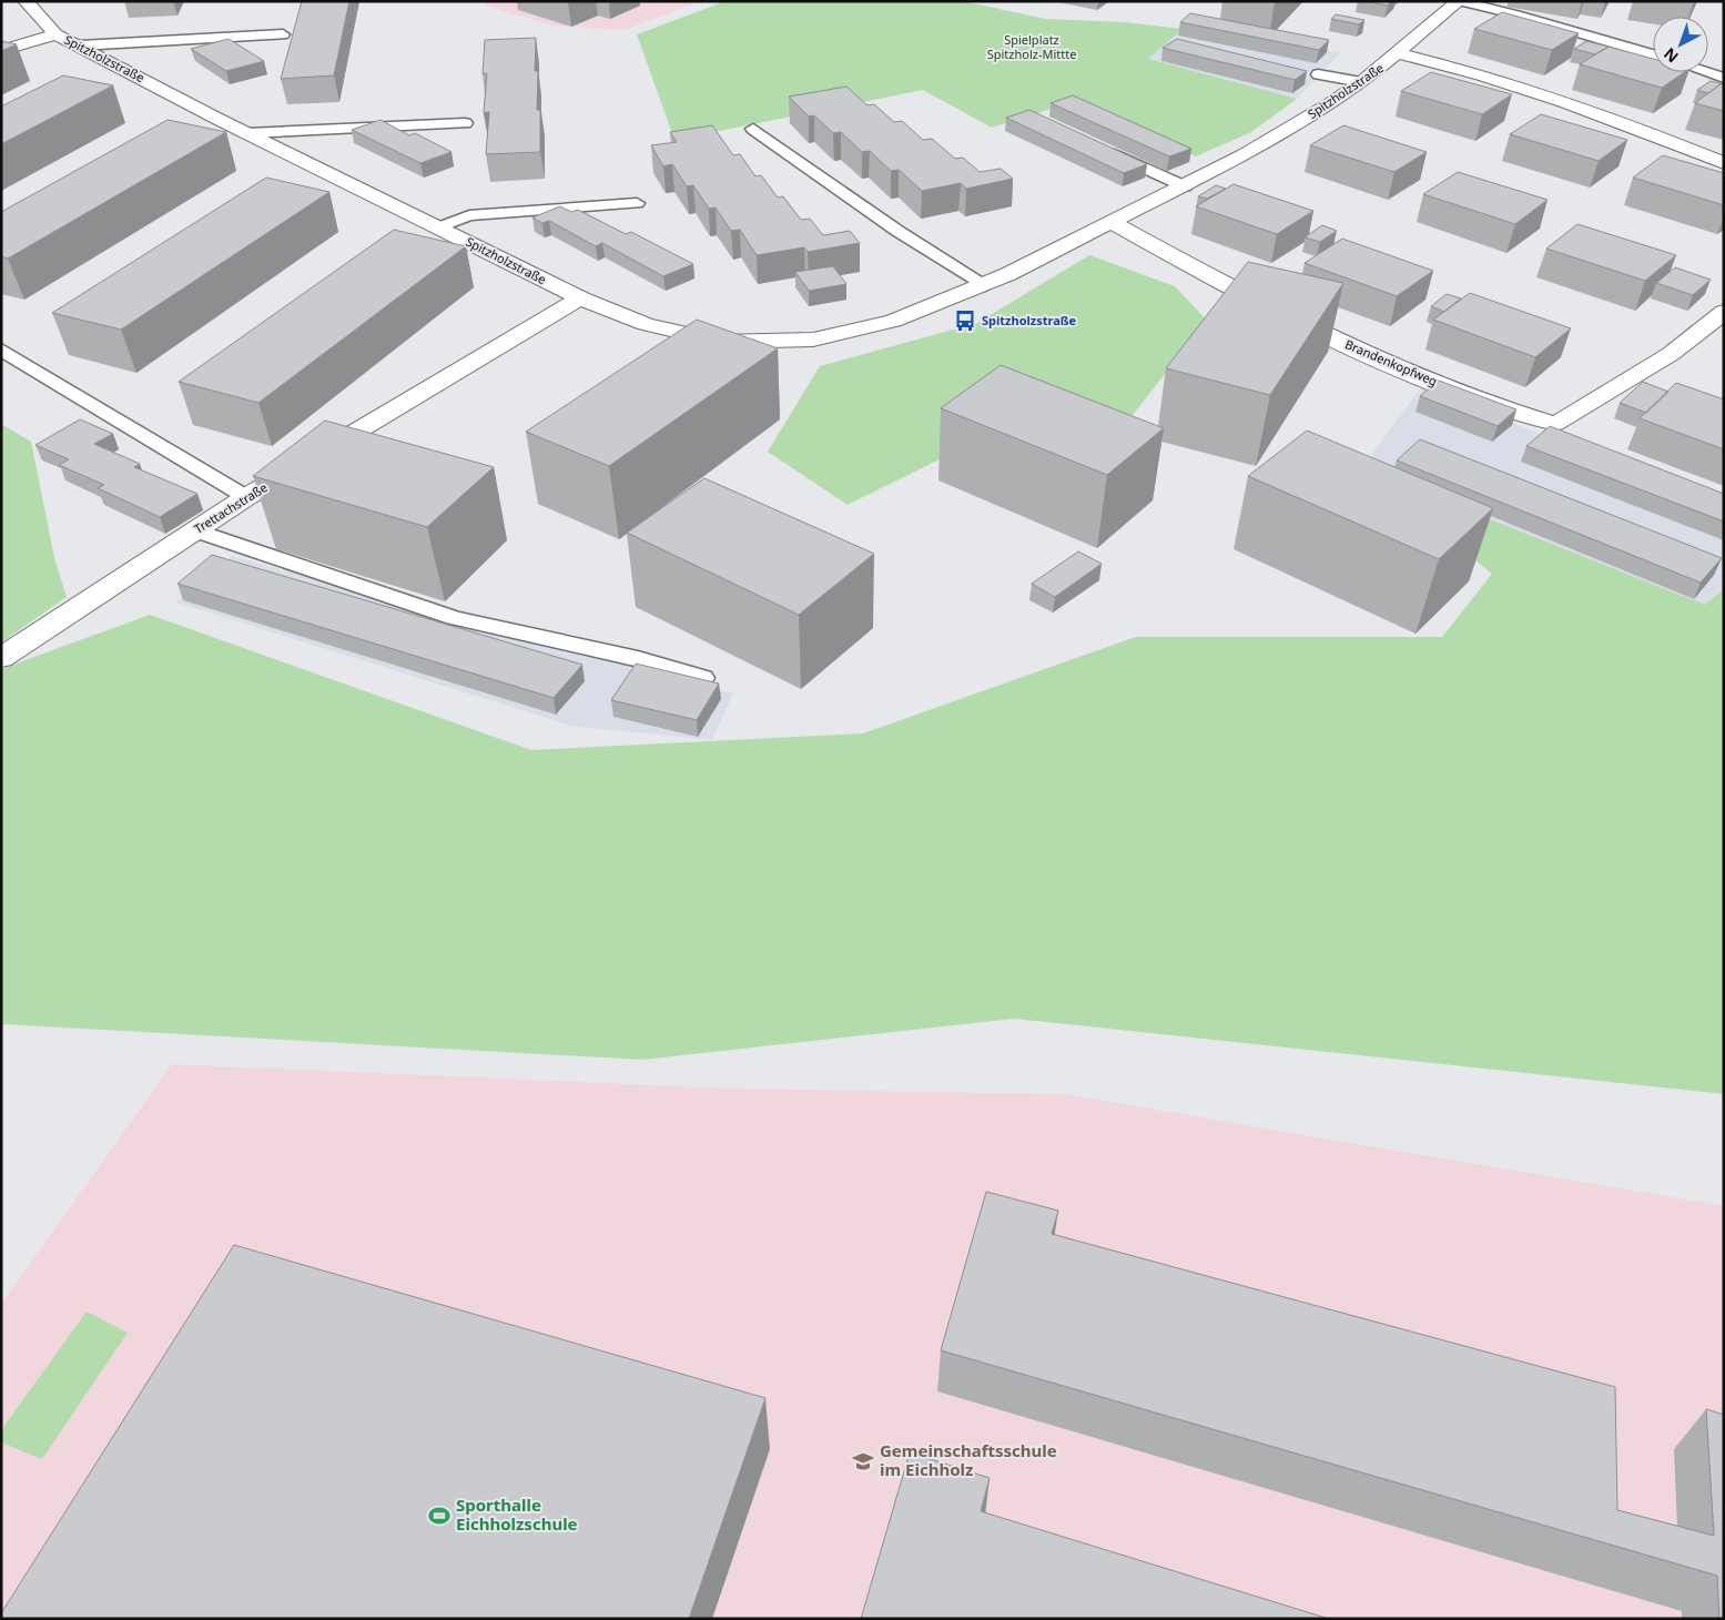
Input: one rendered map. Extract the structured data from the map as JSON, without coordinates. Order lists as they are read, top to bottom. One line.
{"streets":{"street":["Spitzholzstraße","Brandenkopfweg","Trettachstraße"]},"crossings":[["Spitzholzstraße","Brandenkopfweg"],["Spitzholzstraße","Trettachstraße"]],"parks":["Spielplatz Spitzholz-Mittte"],"places":{"bus stop":["Spitzholzstraße"],"school or university":["Gemeinschaftsschule im Eichholz"],"sports":["Sporthalle Eichholzschule"]},"north":"bottom left"}
